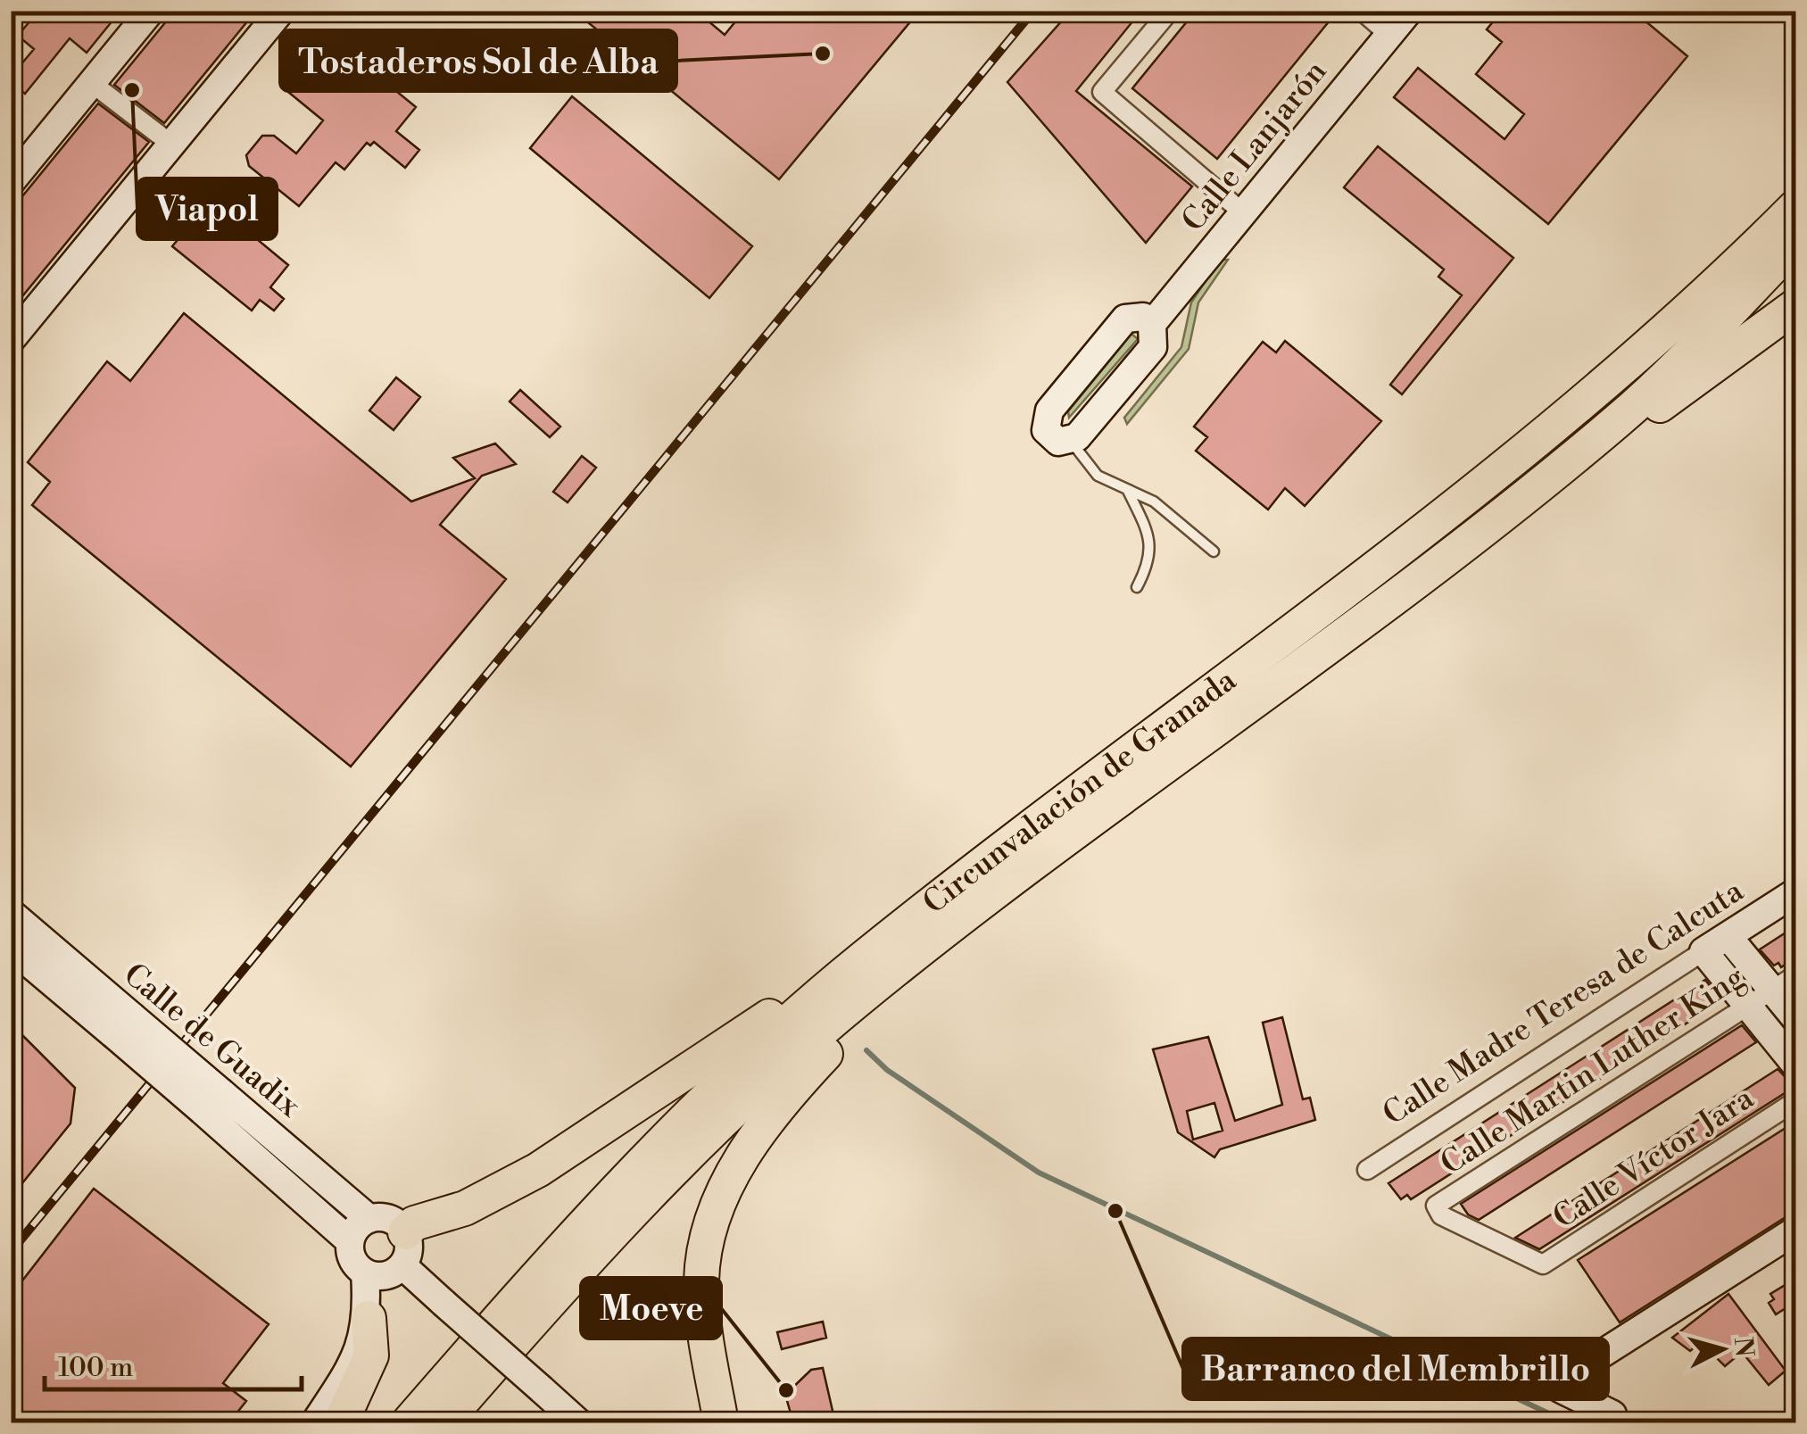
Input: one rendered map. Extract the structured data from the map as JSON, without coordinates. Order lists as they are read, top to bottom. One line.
{"streets":{"highway":["Circunvalación de Granada"],"street":["Calle Lanjarón","Calle Madre Teresa de Calcuta","Calle de Guadix","Calle Martin Luther King","Calle Víctor Jara"]},"crossings":[["Calle Martin Luther King","Calle Víctor Jara"]],"places":["Tostaderos Sol de Alba","Viapol","Barranco del Membrillo","Moeve"],"scale_bar":"100 m","north":"right"}
